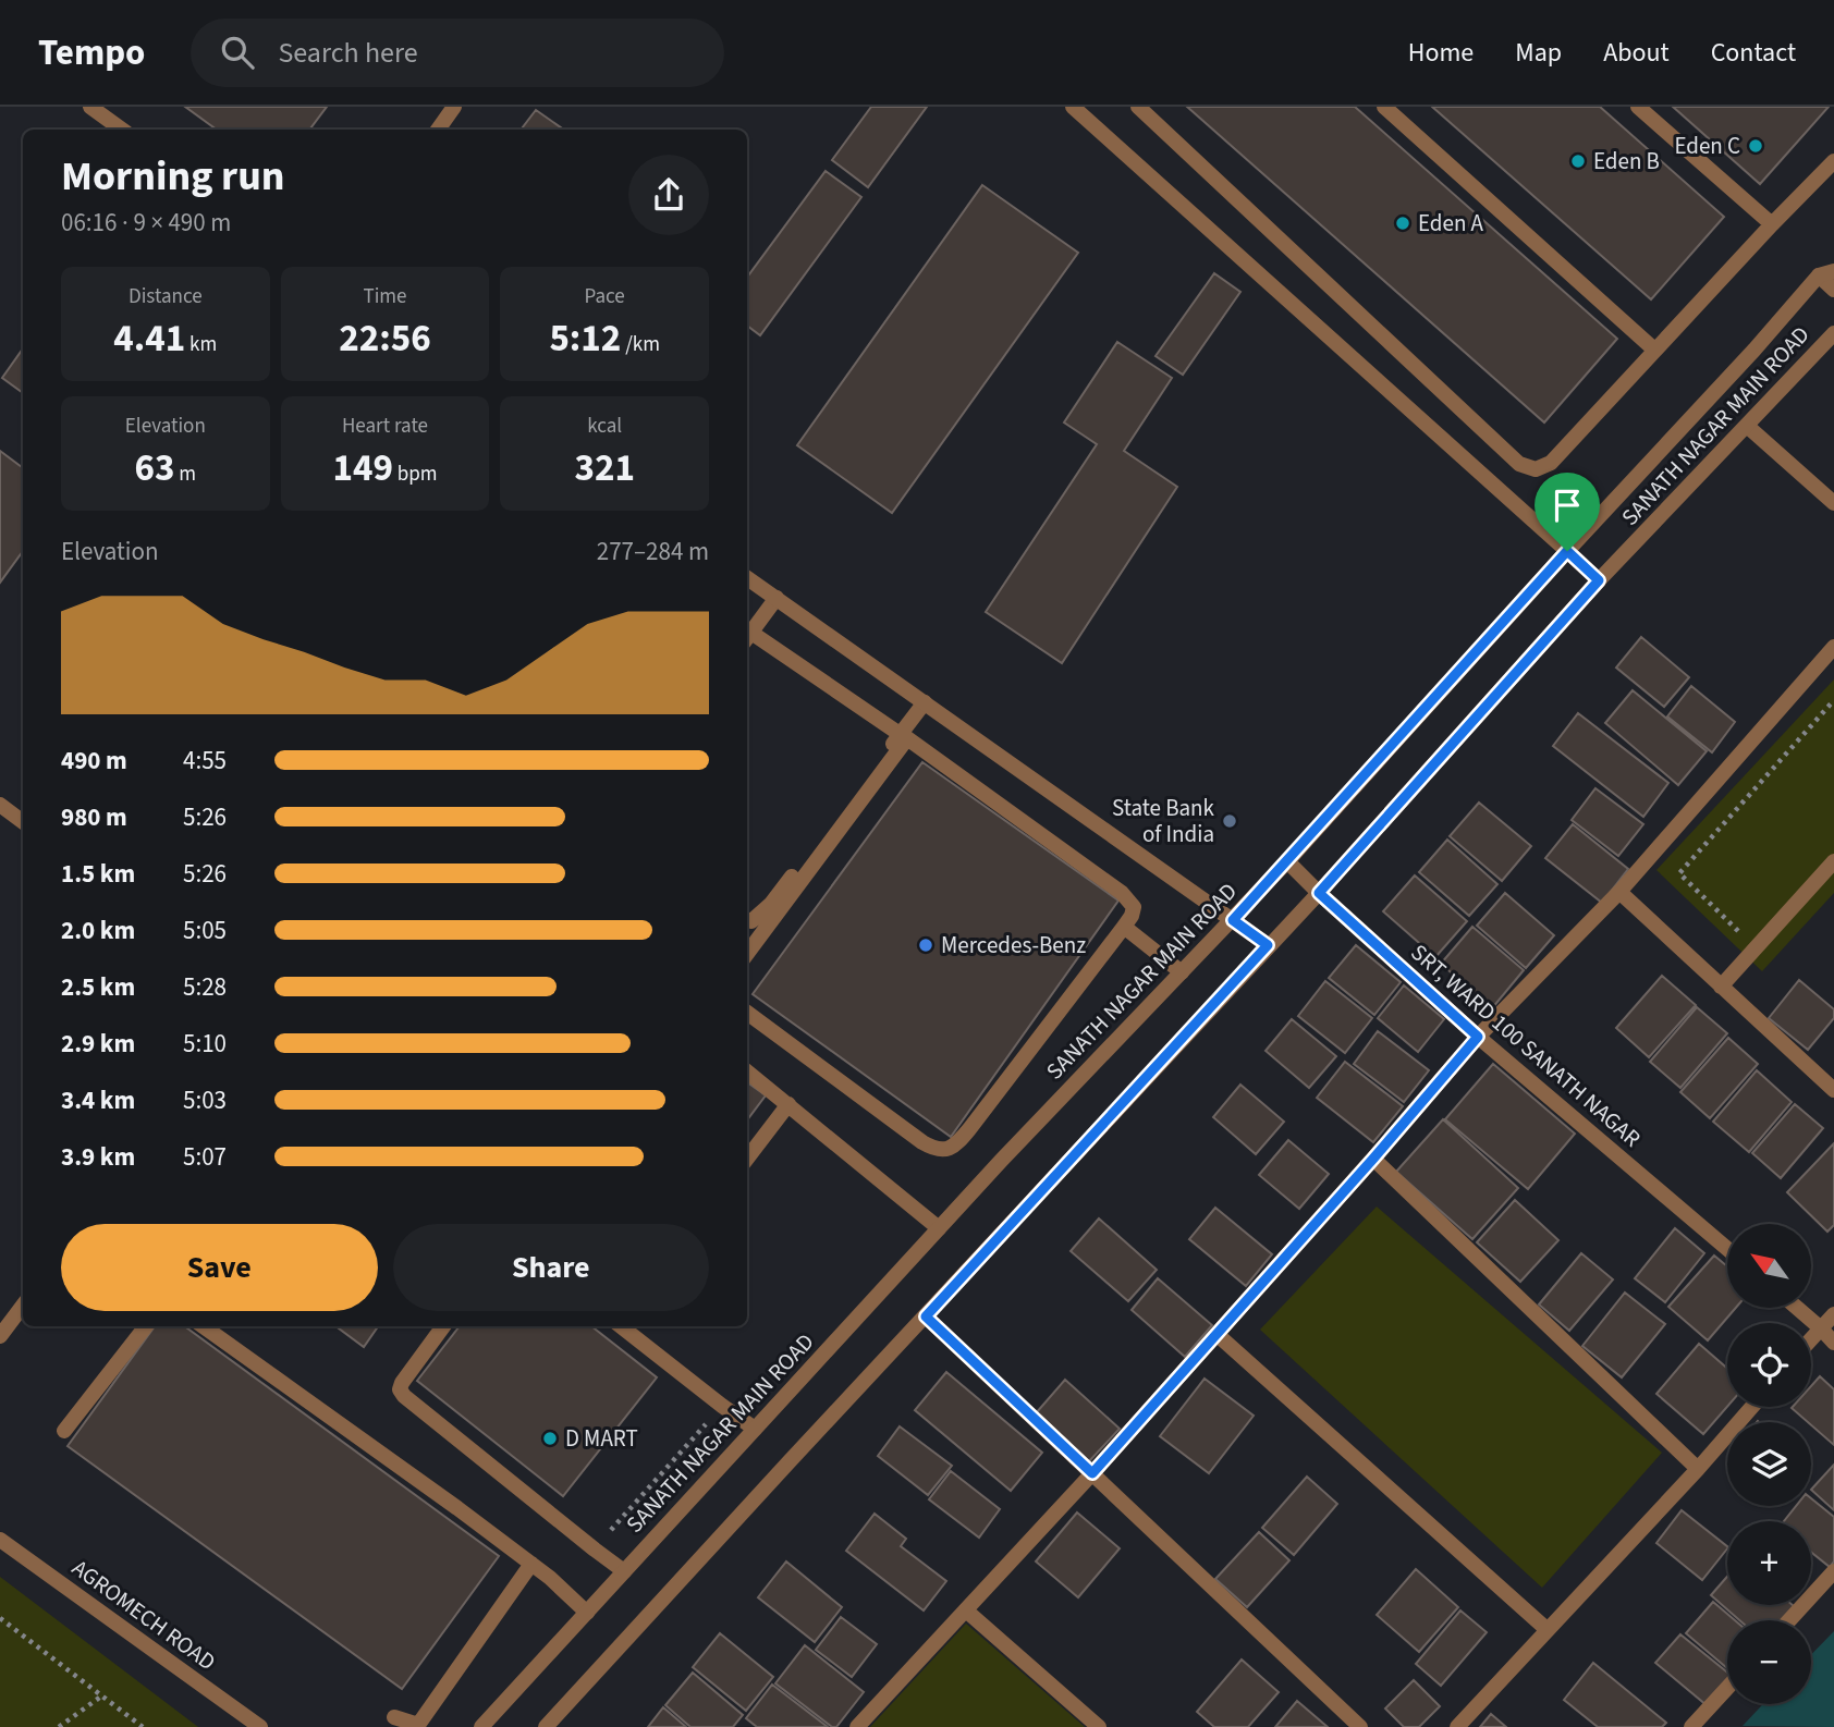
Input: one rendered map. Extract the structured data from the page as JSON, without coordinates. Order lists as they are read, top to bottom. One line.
{"streets":{"street":["SANATH NAGAR MAIN ROAD","SRT, WARD 100 SANATH NAGAR","AGROMECH ROAD"]},"crossings":[["SANATH NAGAR MAIN ROAD","SRT, WARD 100 SANATH NAGAR"]],"places":["Eden C","Eden B","Eden A","State Bank of India","Mercedes-Benz","D MART"],"north":"top left","page":{"header":"Tempo","search":"Search here","nav":["Home","Map","About","Contact"],"heading":["Morning run","06:16 · 9 × 490 m"],"stats":[["Distance","4.41 km"],["Time","22:56"],["Pace","5:12 /km"],["Elevation","63 m"],["Heart rate","149 bpm"],["kcal","321"]],"chart":["Elevation","277–284 m"],"list":[{"name":"490 m","note":"4:55"},{"name":"980 m","note":"5:26"},{"name":"1.5 km","note":"5:26"},{"name":"2.0 km","note":"5:05"},{"name":"2.5 km","note":"5:28"},{"name":"2.9 km","note":"5:10"},{"name":"3.4 km","note":"5:03"},{"name":"3.9 km","note":"5:07"}],"buttons":["Save","Share"],"map_buttons":["+","−"]}}
